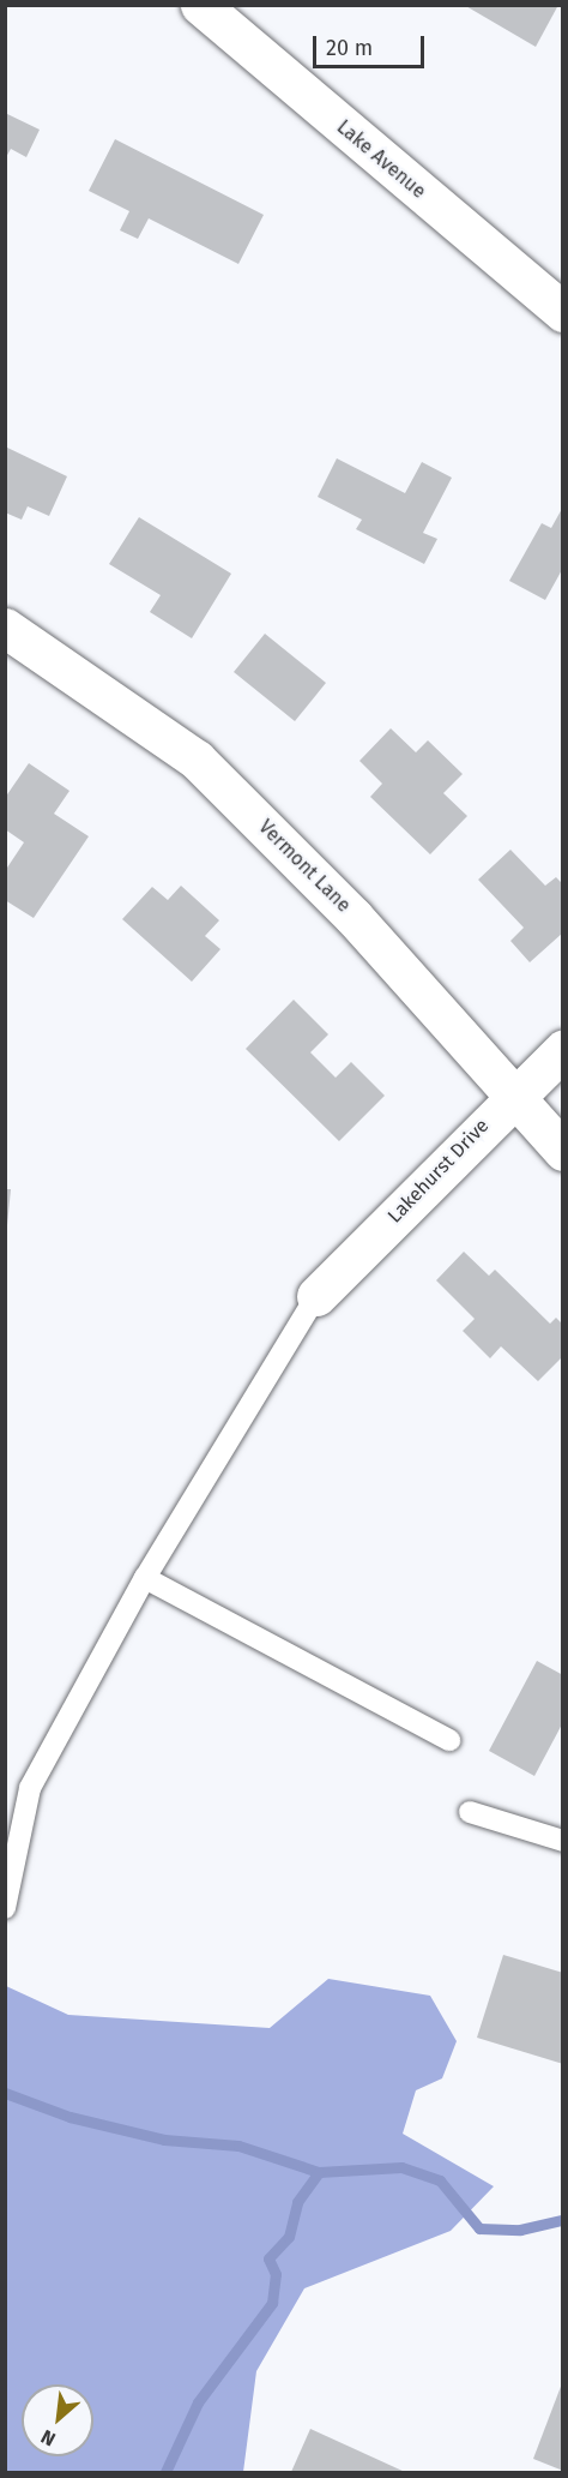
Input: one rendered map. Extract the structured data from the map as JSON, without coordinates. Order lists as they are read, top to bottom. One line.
{"streets":{"street":["Lake Avenue","Vermont Lane","Lakehurst Drive"]},"crossings":[["Vermont Lane","Lakehurst Drive"]],"scale_bar":"20 m","north":"bottom left"}
